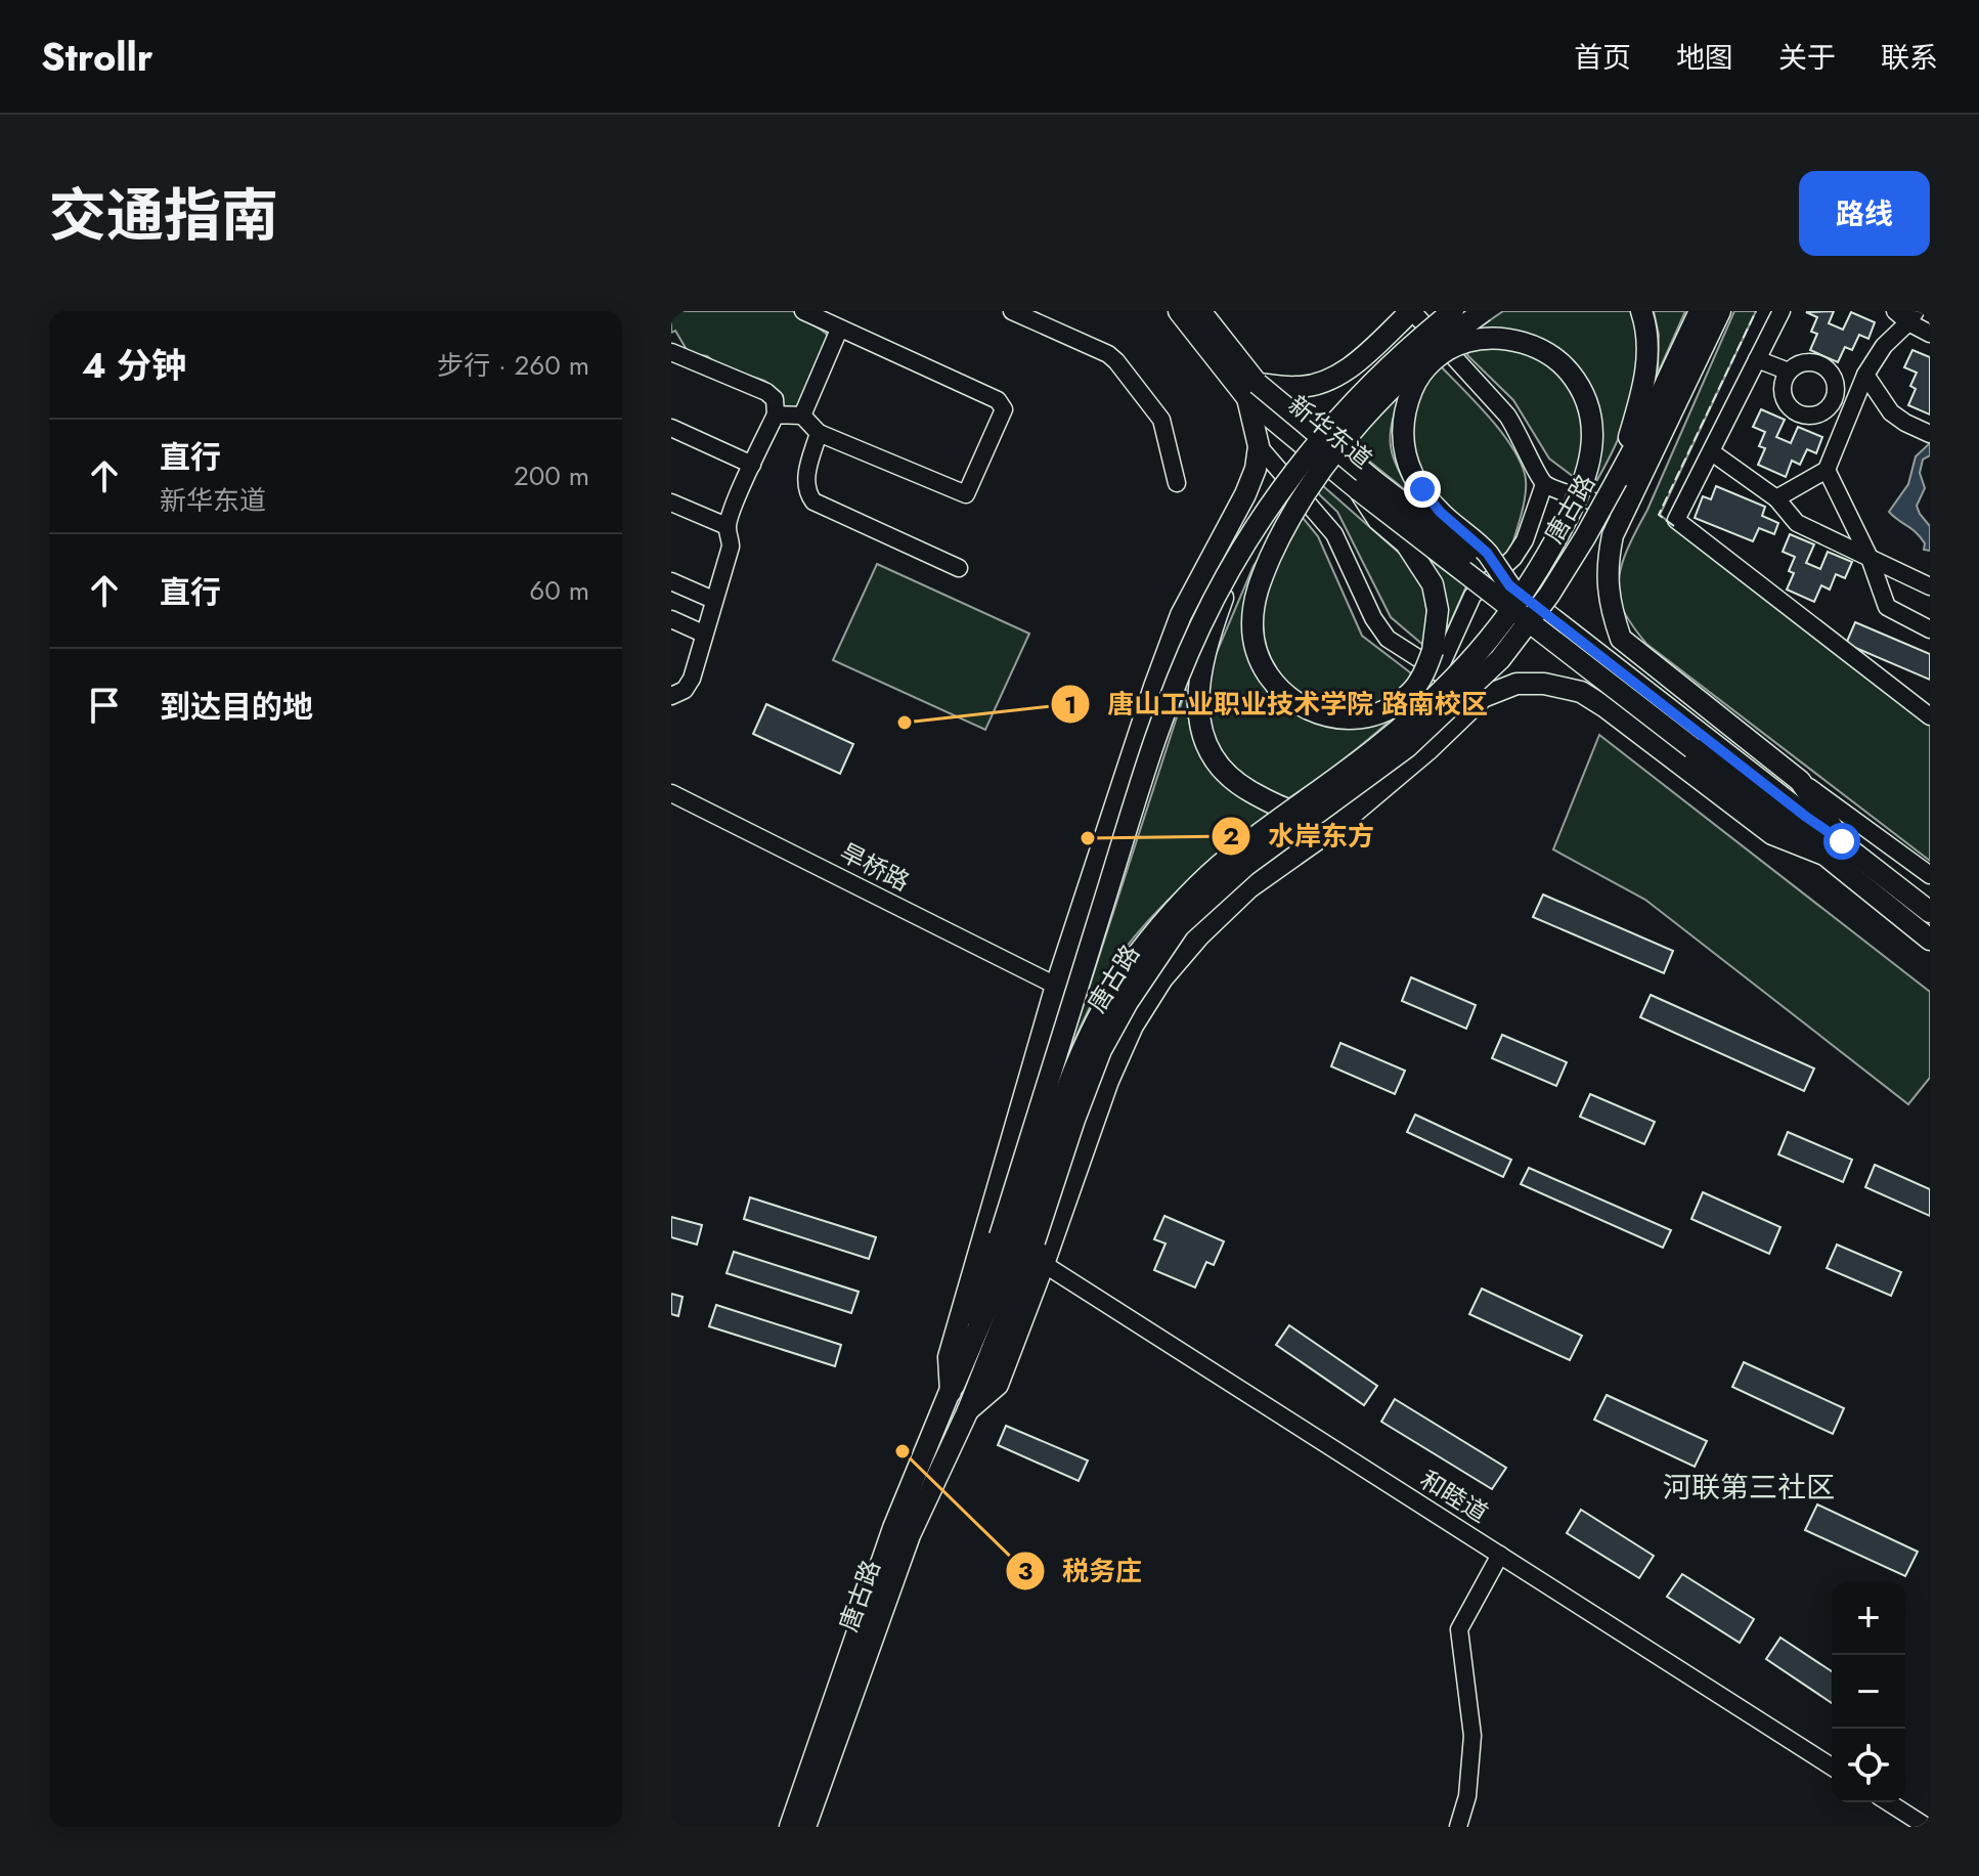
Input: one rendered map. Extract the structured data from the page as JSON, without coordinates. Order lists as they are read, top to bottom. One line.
{"streets":{"main road":["新华东道","唐古路"],"street":["旱桥路","和睦道"]},"districts":["河联第三社区"],"places":["唐山工业职业技术学院 路南校区","水岸东方","税务庄"],"page":{"header":"Strollr","nav":["首页","地图","关于","联系"],"title":"交通指南","buttons":"路线","heading":["4 分钟","步行 · 260 m"],"list":[["直行","新华东道","200 m"],["直行","60 m"],"到达目的地"],"map_buttons":["+","−"]}}
